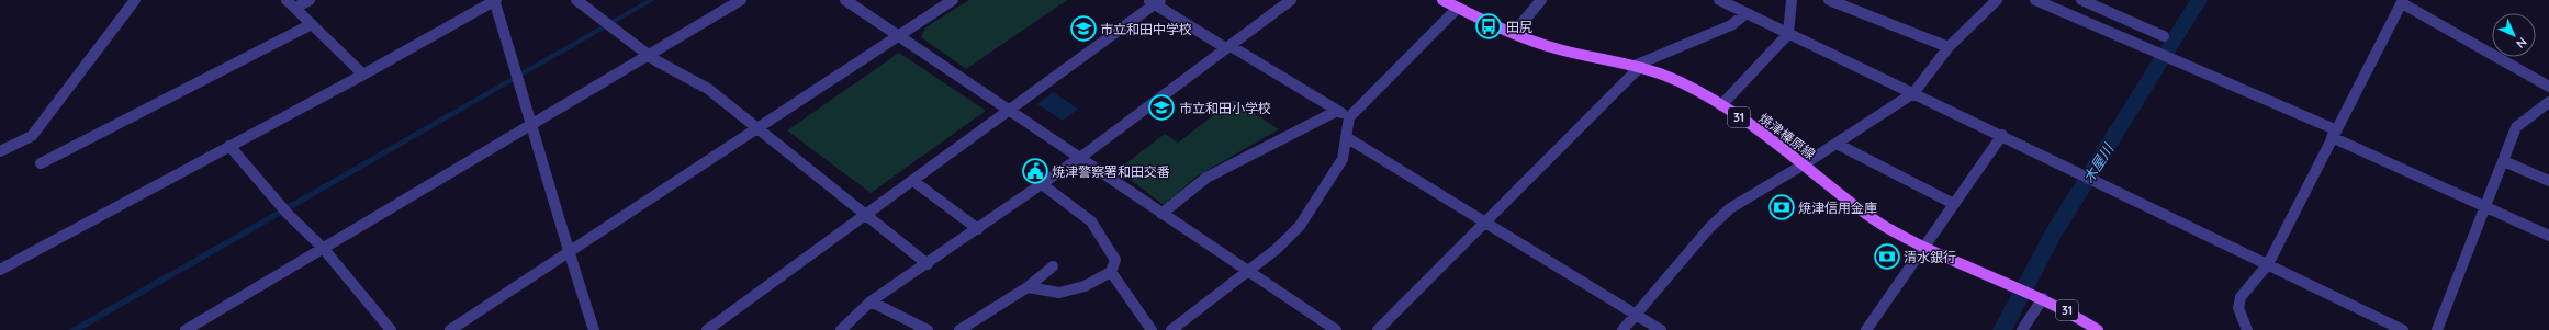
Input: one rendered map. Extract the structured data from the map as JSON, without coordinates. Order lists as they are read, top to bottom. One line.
{"streets":{"main road":["31","焼津榛原線"]},"water":["木屋川"],"places":{"bus stop":["田尻"],"school or university":["市立和田中学校","市立和田小学校"],"public building":["焼津警察署和田交番"],"bank":["焼津信用金庫","清水銀行"]},"north":"bottom right"}
